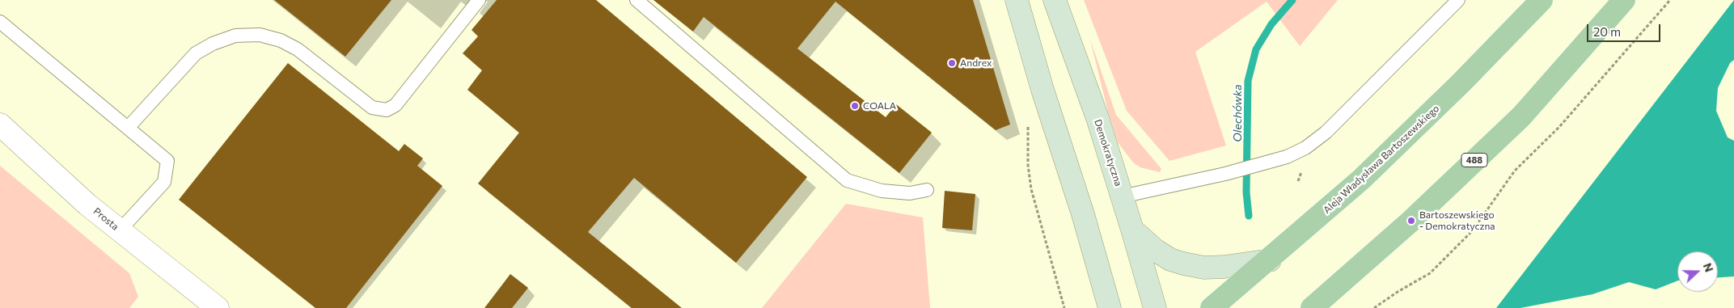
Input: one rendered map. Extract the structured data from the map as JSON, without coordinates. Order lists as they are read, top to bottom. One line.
{"streets":{"main road":["Aleja Władysława Bartoszewskiego","488"],"street":["Demokratyczna","Prosta"]},"water":["Olechówka"],"places":["Andrex","COALA","Bartoszewskiego - Demokratyczna"],"scale_bar":"20 m","north":"right"}
